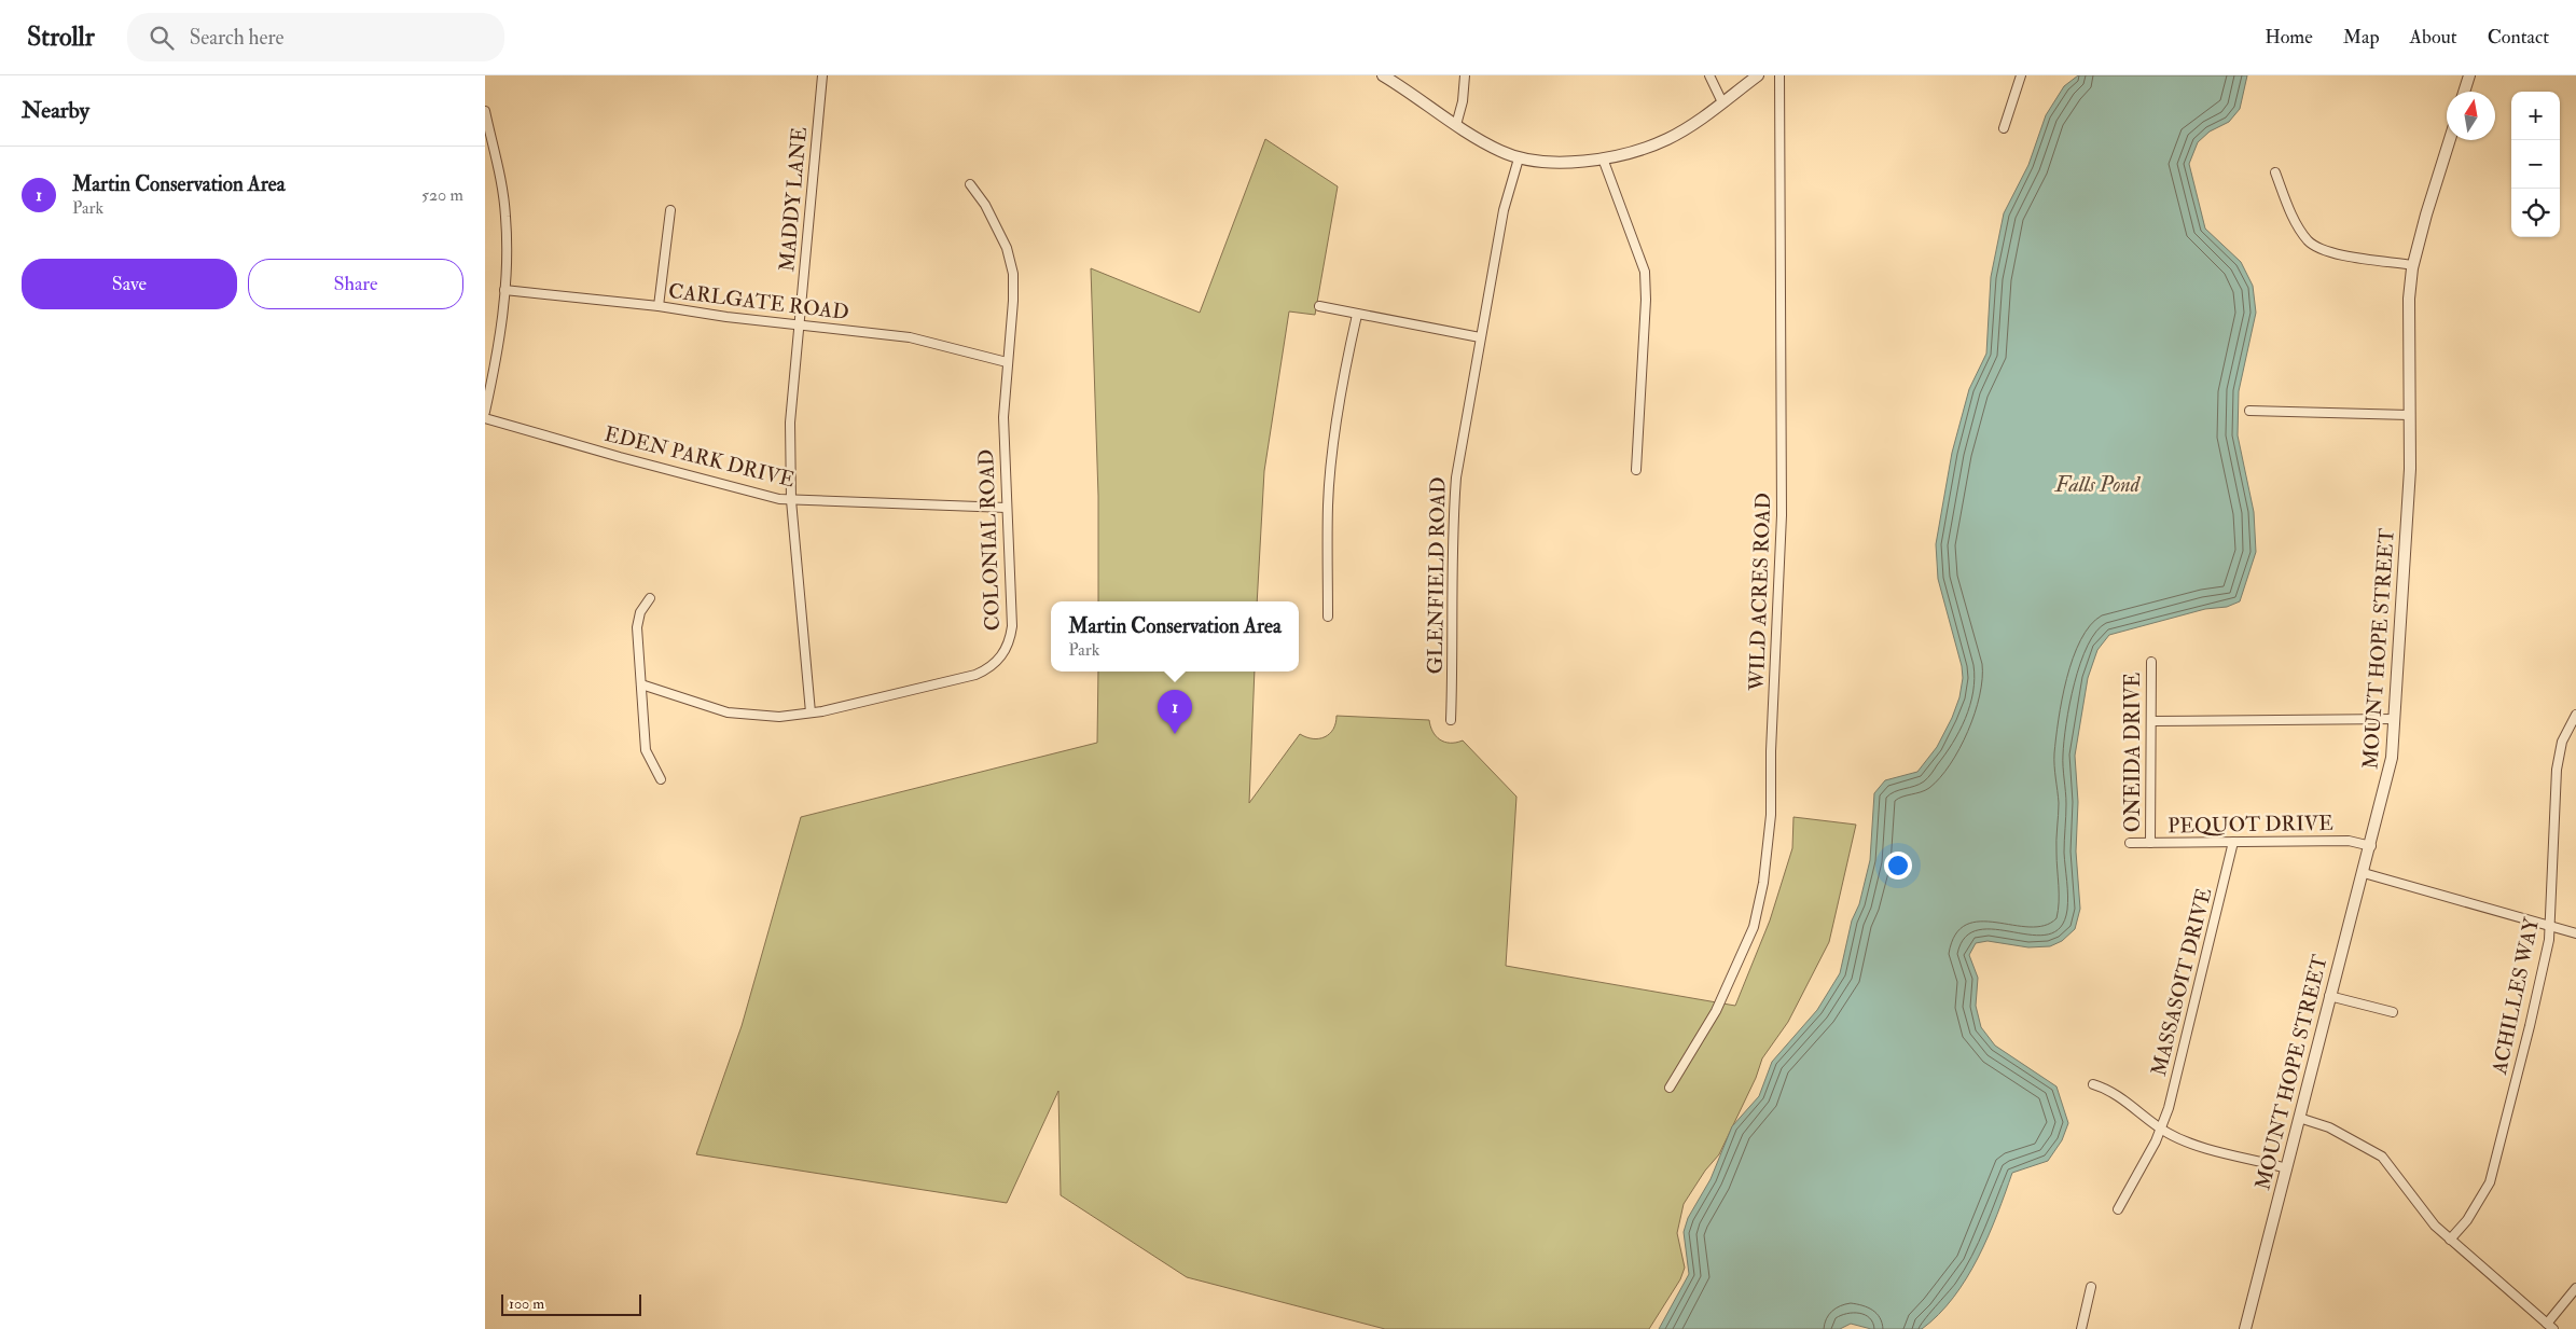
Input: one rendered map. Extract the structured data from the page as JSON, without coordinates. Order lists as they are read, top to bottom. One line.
{"streets":{"street":["MADDY LANE","CARLGATE ROAD","EDEN PARK DRIVE","COLONIAL ROAD","GLENFIELD ROAD","WILD ACRES ROAD","MOUNT HOPE STREET","ONEIDA DRIVE","PEQUOT DRIVE","MASSASOIT DRIVE","ACHILLES WAY"]},"crossings":[["MADDY LANE","CARLGATE ROAD"],["MADDY LANE","EDEN PARK DRIVE"],["MADDY LANE","COLONIAL ROAD"],["CARLGATE ROAD","COLONIAL ROAD"],["EDEN PARK DRIVE","COLONIAL ROAD"],["MOUNT HOPE STREET","PEQUOT DRIVE"],["ONEIDA DRIVE","PEQUOT DRIVE"],["PEQUOT DRIVE","MASSASOIT DRIVE"]],"water":["Falls Pond"],"scale_bar":"100 m","north":"top","page":{"header":"Strollr","search":"Search here","nav":["Home","Map","About","Contact"],"heading":"Nearby","map_buttons":["+","−"],"list":[{"mark":"1","name":"Martin Conservation Area","note":"Park","value":"520 m"}],"buttons":["Save","Share"],"popup":["Martin Conservation Area","Park"],"pins":"1","scale":"100 m"}}
